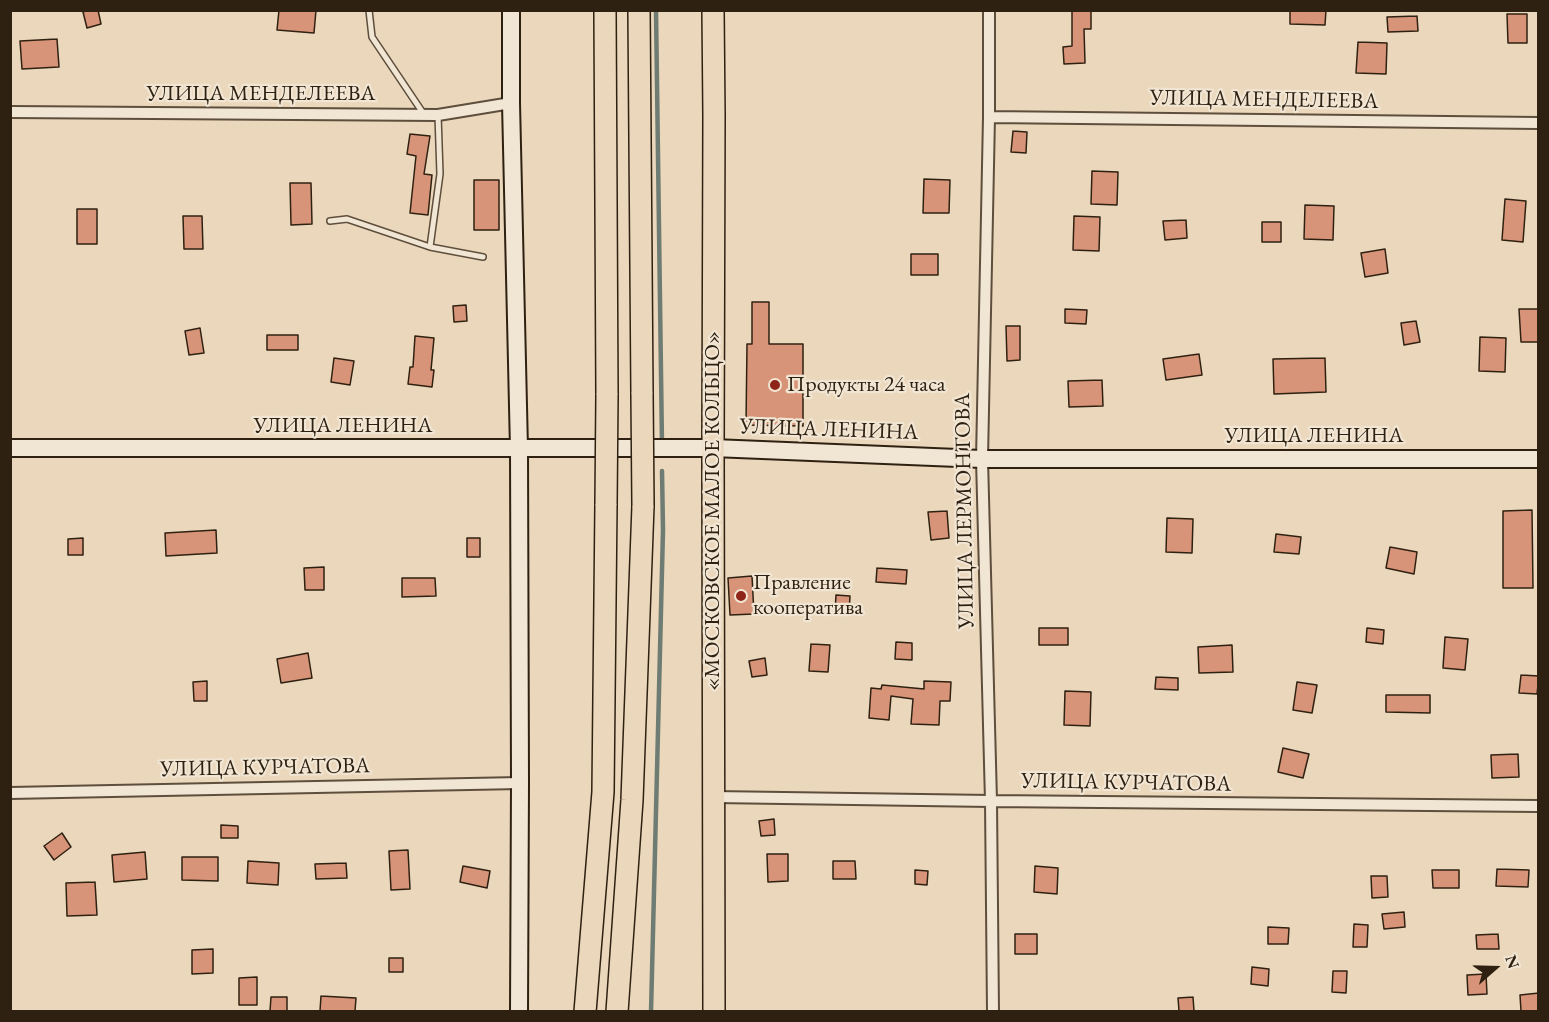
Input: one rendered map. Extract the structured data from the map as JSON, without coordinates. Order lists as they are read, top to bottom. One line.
{"streets":{"highway":["«МОСКОВСКОЕ МАЛОЕ КОЛЬЦО»"],"street":["УЛИЦА МЕНДЕЛЕЕВА","УЛИЦА ЛЕНИНА","УЛИЦА ЛЕРМОНТОВА","УЛИЦА КУРЧАТОВА"]},"crossings":[["УЛИЦА МЕНДЕЛЕЕВА","УЛИЦА ЛЕРМОНТОВА"],["УЛИЦА ЛЕНИНА","«МОСКОВСКОЕ МАЛОЕ КОЛЬЦО»"],["УЛИЦА ЛЕНИНА","УЛИЦА ЛЕРМОНТОВА"],["«МОСКОВСКОЕ МАЛОЕ КОЛЬЦО»","УЛИЦА КУРЧАТОВА"],["УЛИЦА ЛЕРМОНТОВА","УЛИЦА КУРЧАТОВА"]],"places":["Продукты 24 часа","Правление кооператива"],"north":"right"}
